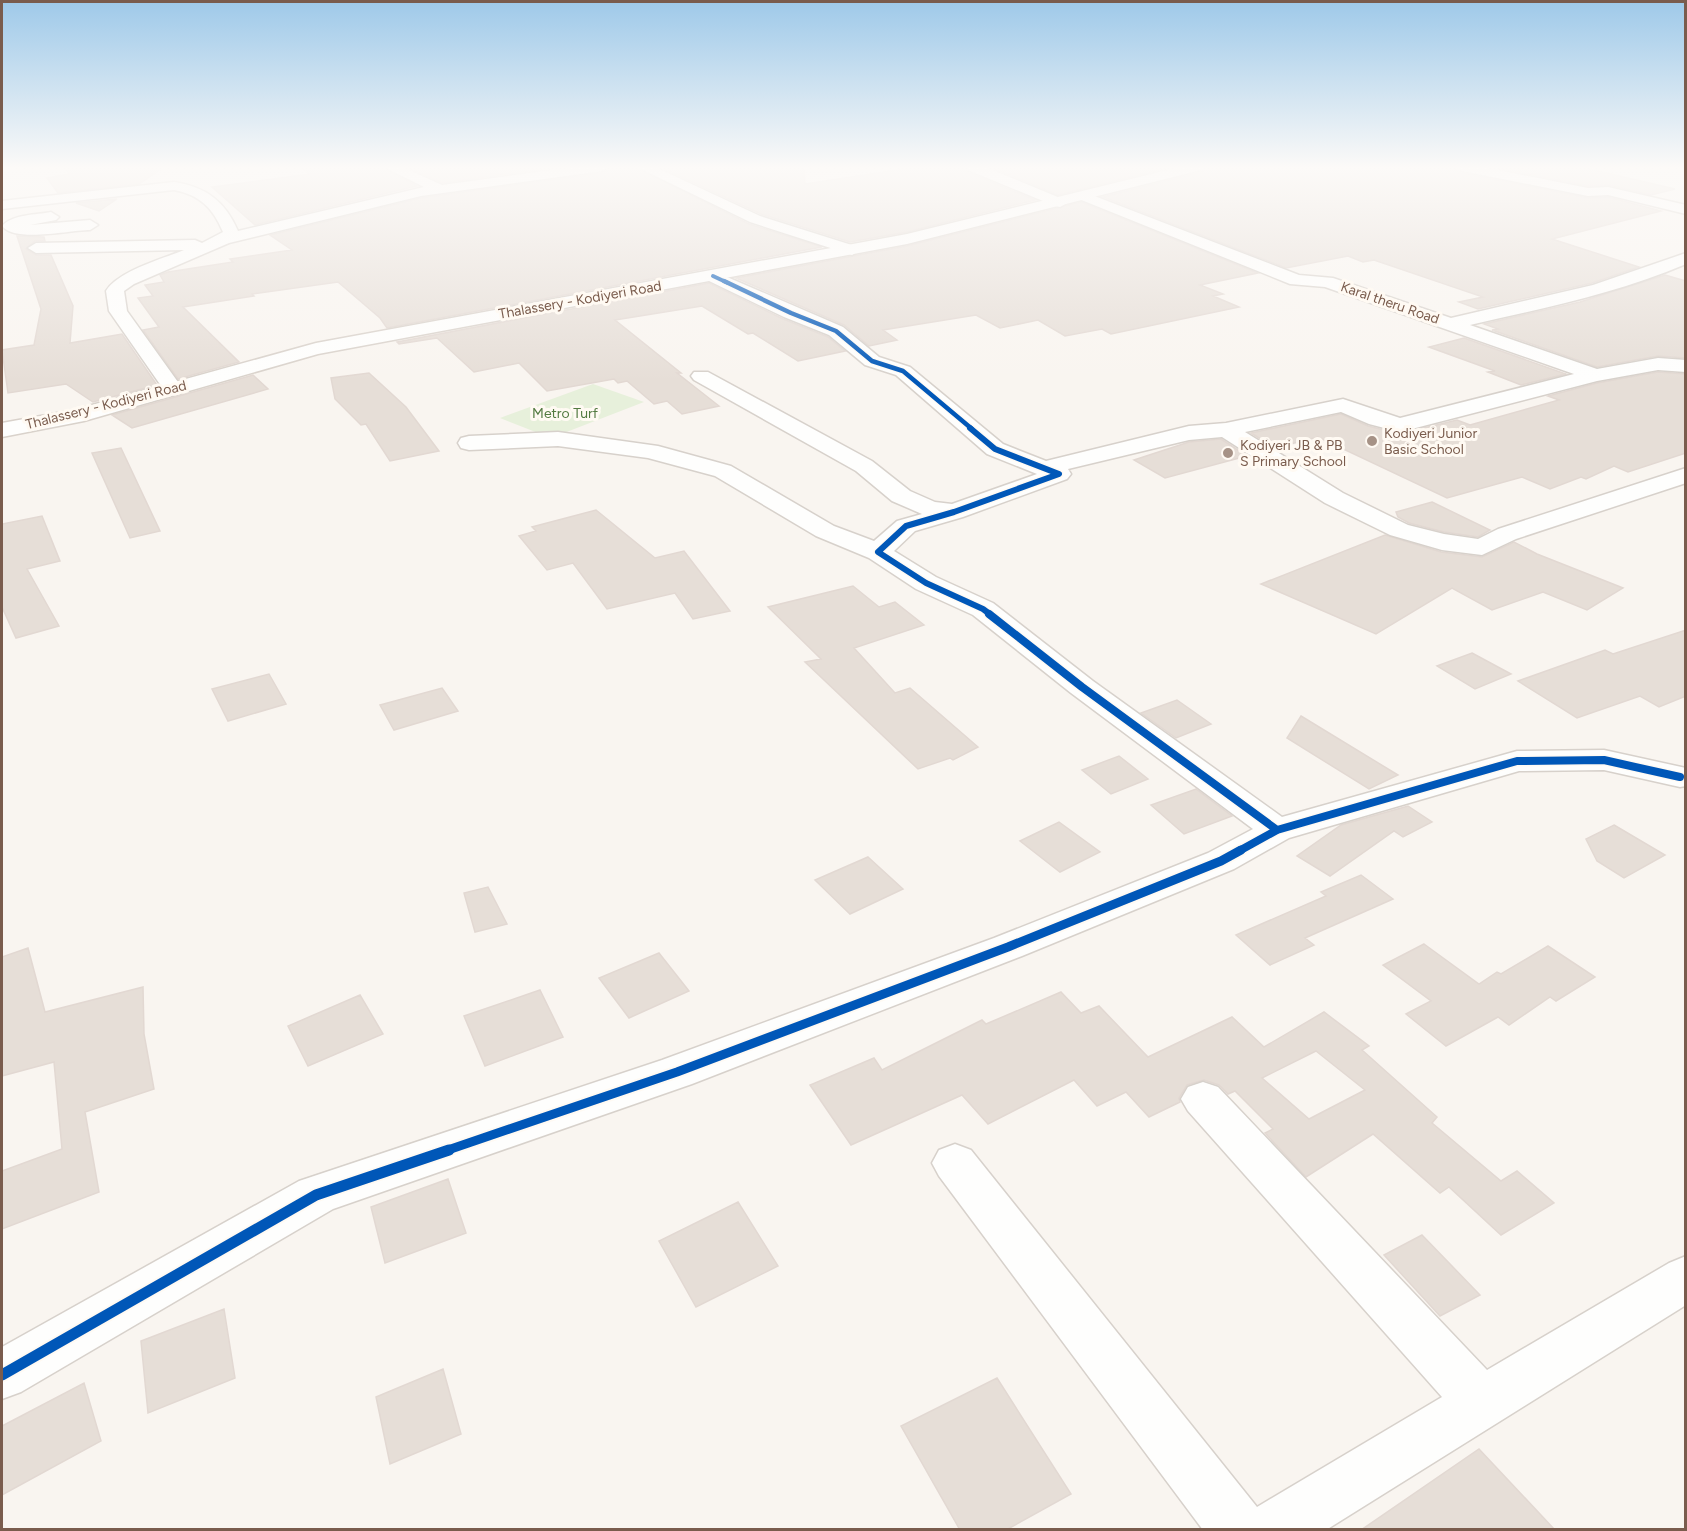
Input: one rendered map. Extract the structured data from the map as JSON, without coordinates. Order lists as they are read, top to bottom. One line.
{"streets":{"street":["Thalassery - Kodiyeri Road","Karal theru Road"]},"parks":["Metro Turf"],"places":["Kodiyeri Junior Basic School","Kodiyeri JB & PB S Primary School"]}
